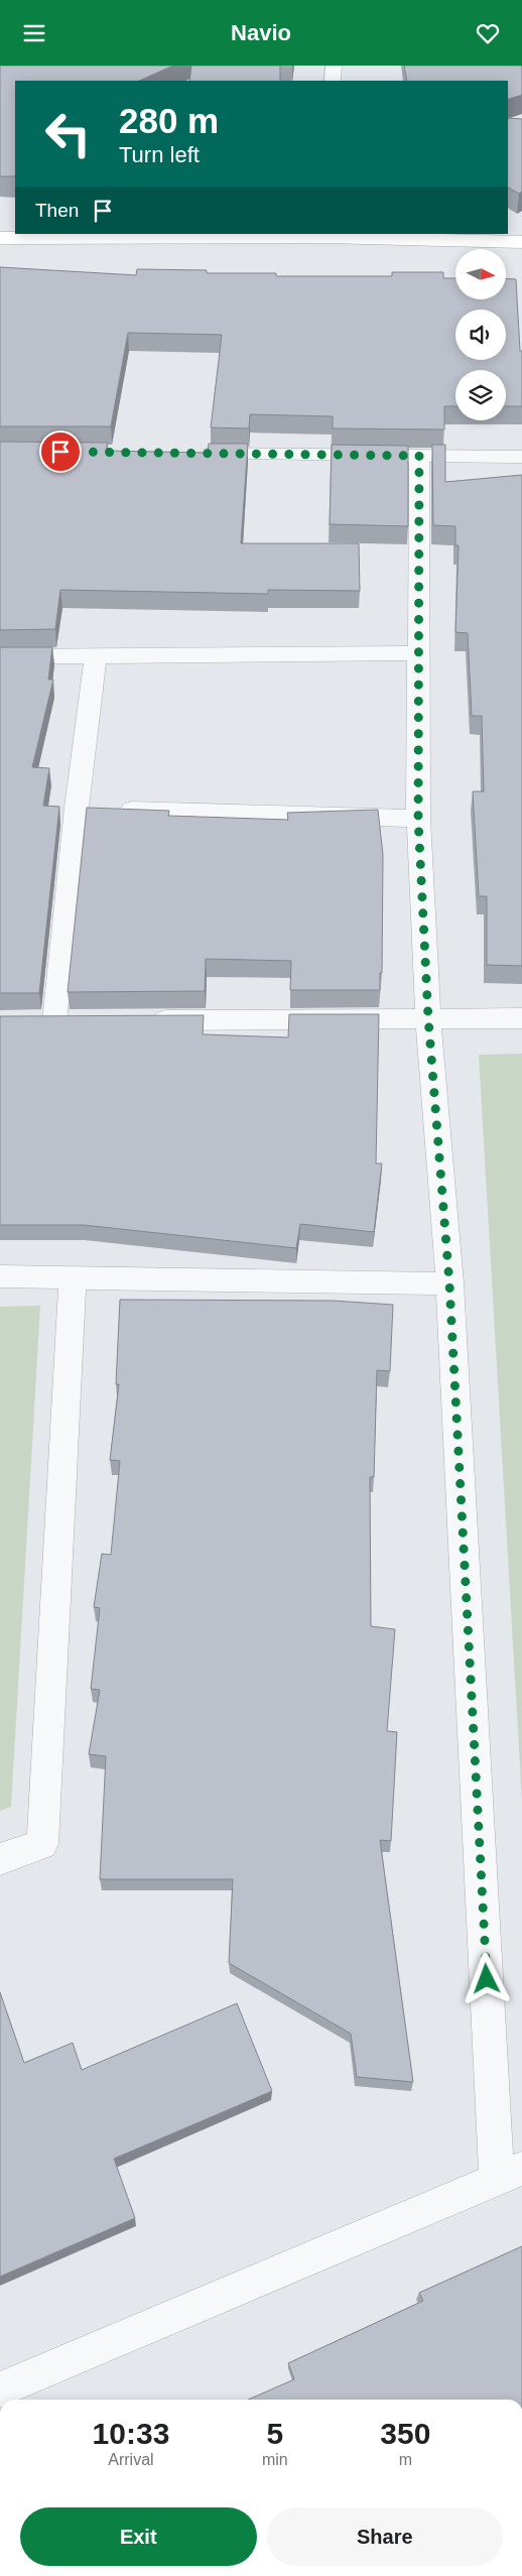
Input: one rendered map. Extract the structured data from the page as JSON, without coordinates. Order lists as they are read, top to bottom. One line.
{"north":"right","page":{"header":"Navio","turn":["280 m","Turn left"],"then":"Then","eta":["10:33","Arrival","5","min","350","m"],"buttons":["Exit","Share"]}}
